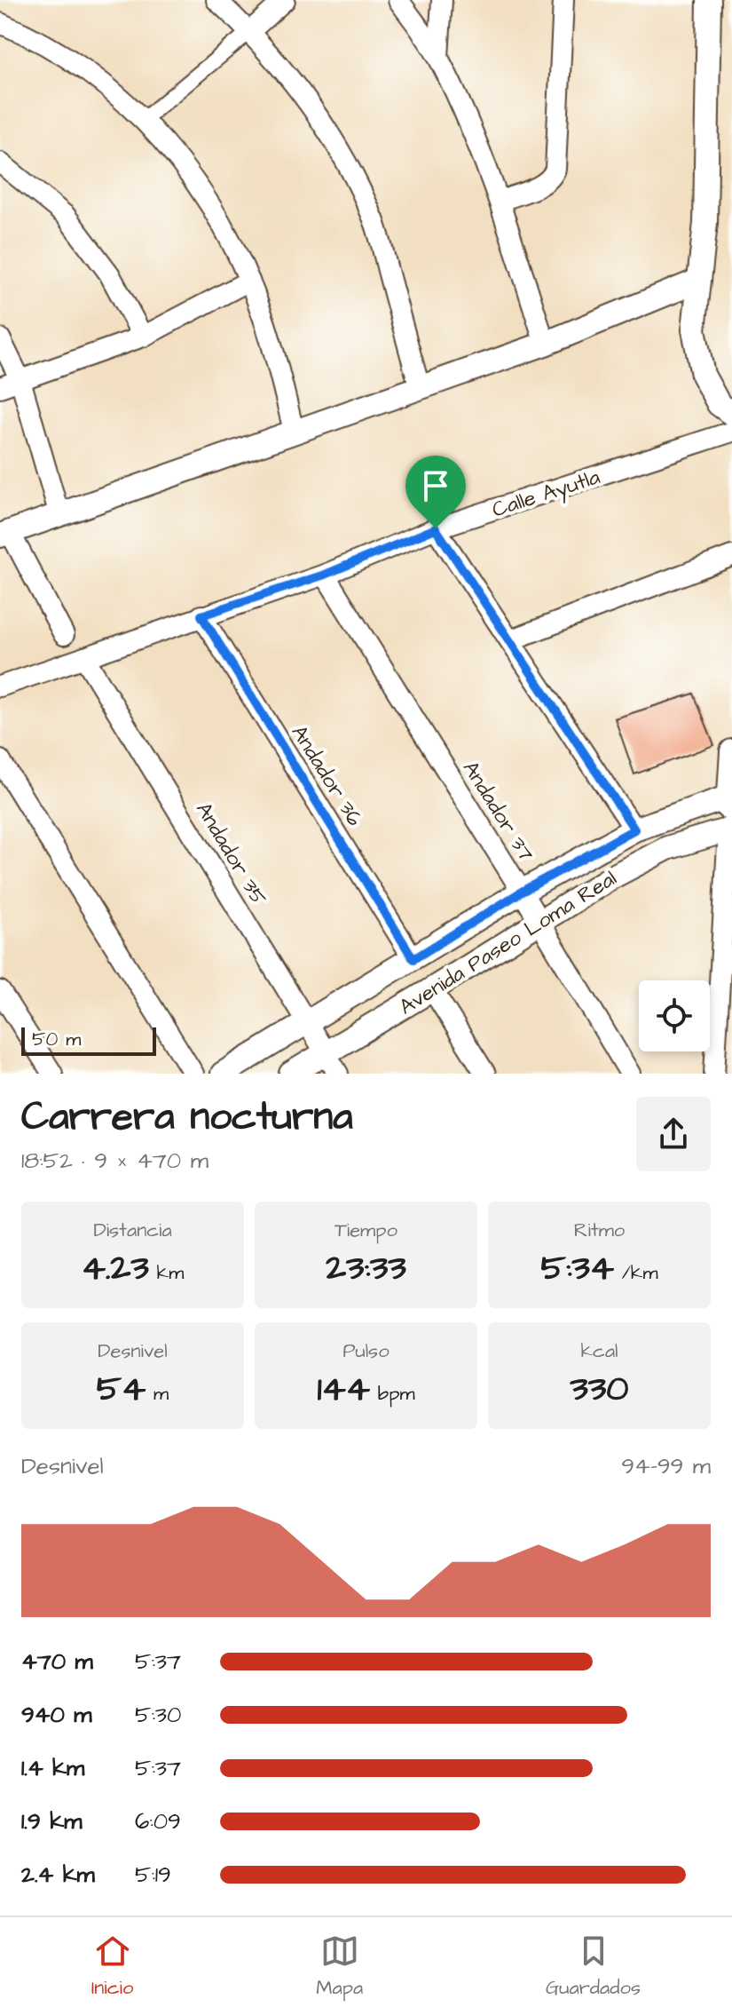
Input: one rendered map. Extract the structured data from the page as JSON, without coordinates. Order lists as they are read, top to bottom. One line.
{"streets":{"street":["Calle Ayutla","Andador 36","Andador 37","Andador 35","Avenida Paseo Loma Real"]},"crossings":[["Calle Ayutla","Andador 36"],["Calle Ayutla","Andador 37"],["Calle Ayutla","Andador 35"],["Andador 36","Avenida Paseo Loma Real"],["Andador 37","Avenida Paseo Loma Real"],["Andador 35","Avenida Paseo Loma Real"]],"scale_bar":"50 m","page":{"scale":"50 m","heading":["Carrera nocturna","18:52 · 9 × 470 m"],"stats":[["Distancia","4.23 km"],["Tiempo","23:33"],["Ritmo","5:34 /km"],["Desnivel","54 m"],["Pulso","144 bpm"],["kcal","330"]],"chart":["Desnivel","94–99 m"],"list":[{"name":"470 m","note":"5:37"},{"name":"940 m","note":"5:30"},{"name":"1.4 km","note":"5:37"},{"name":"1.9 km","note":"6:09"},{"name":"2.4 km","note":"5:19"}],"tabs":["Inicio","Mapa","Guardados"]}}
